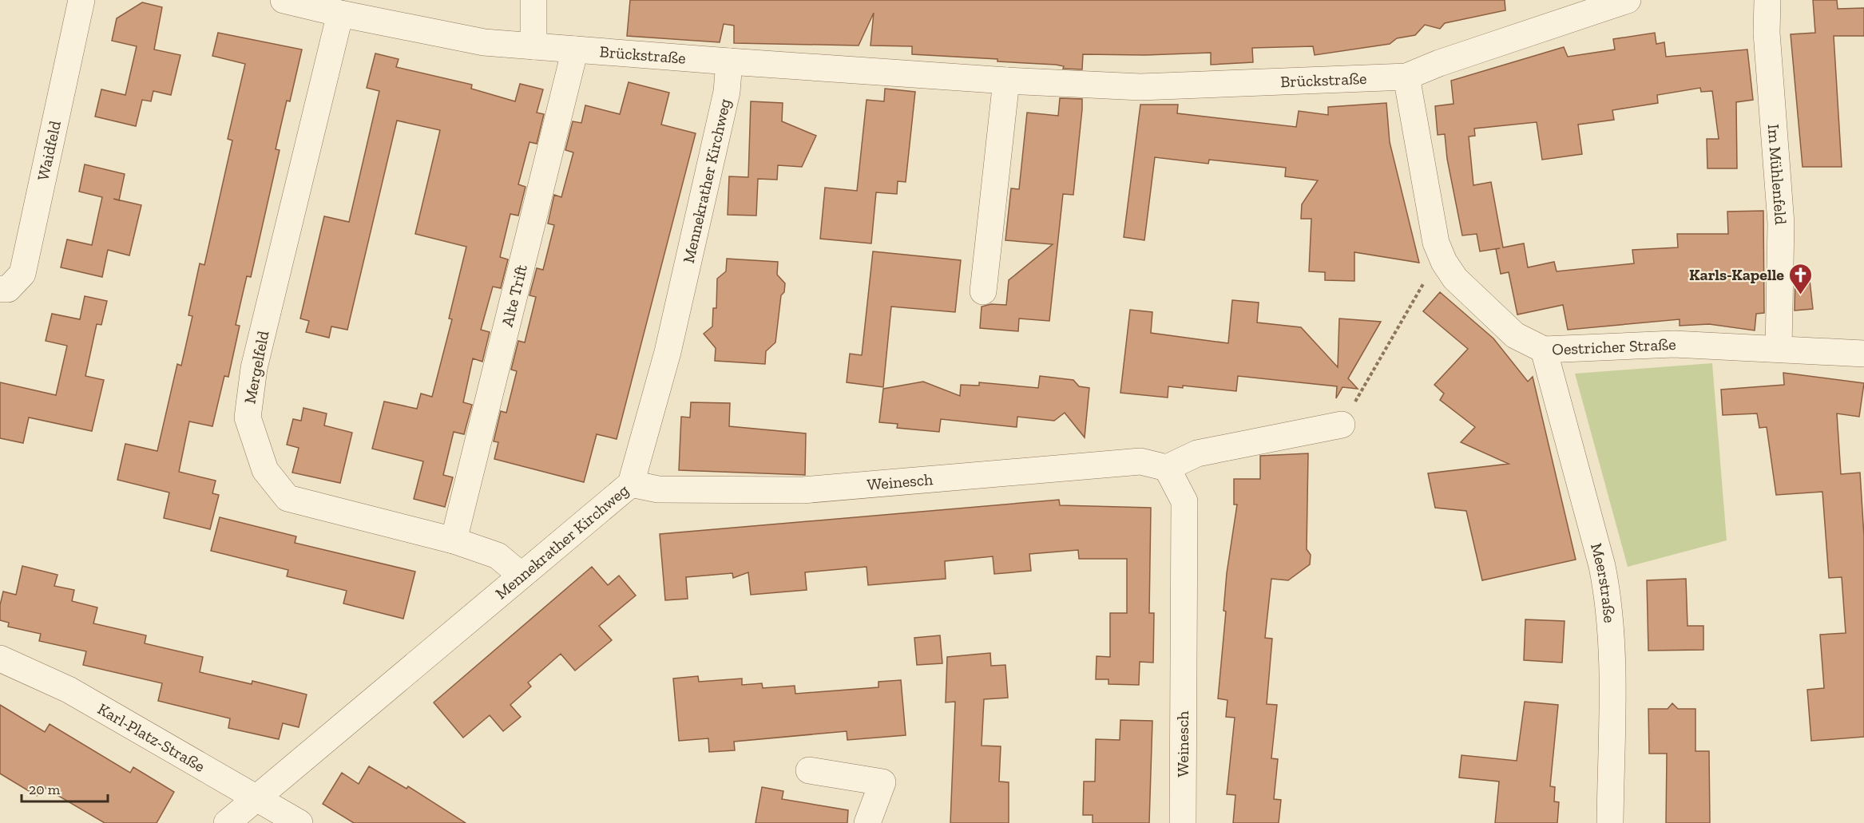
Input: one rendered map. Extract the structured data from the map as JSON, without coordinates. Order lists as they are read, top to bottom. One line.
{"streets":{"street":["Brückstraße","Waidfeld","Im Mühlenfeld","Mennekrather Kirchweg","Alte Trift","Oestricher Straße","Mergelfeld","Weinesch","Meerstraße","Karl-Platz-Straße"]},"crossings":[["Brückstraße","Mennekrather Kirchweg"],["Brückstraße","Alte Trift"],["Brückstraße","Oestricher Straße"],["Brückstraße","Mergelfeld"],["Im Mühlenfeld","Oestricher Straße"],["Mennekrather Kirchweg","Mergelfeld"],["Mennekrather Kirchweg","Weinesch"],["Mennekrather Kirchweg","Karl-Platz-Straße"],["Alte Trift","Mergelfeld"],["Oestricher Straße","Meerstraße"]],"places":{"church":["Karls-Kapelle"]},"scale_bar":"20 m"}
